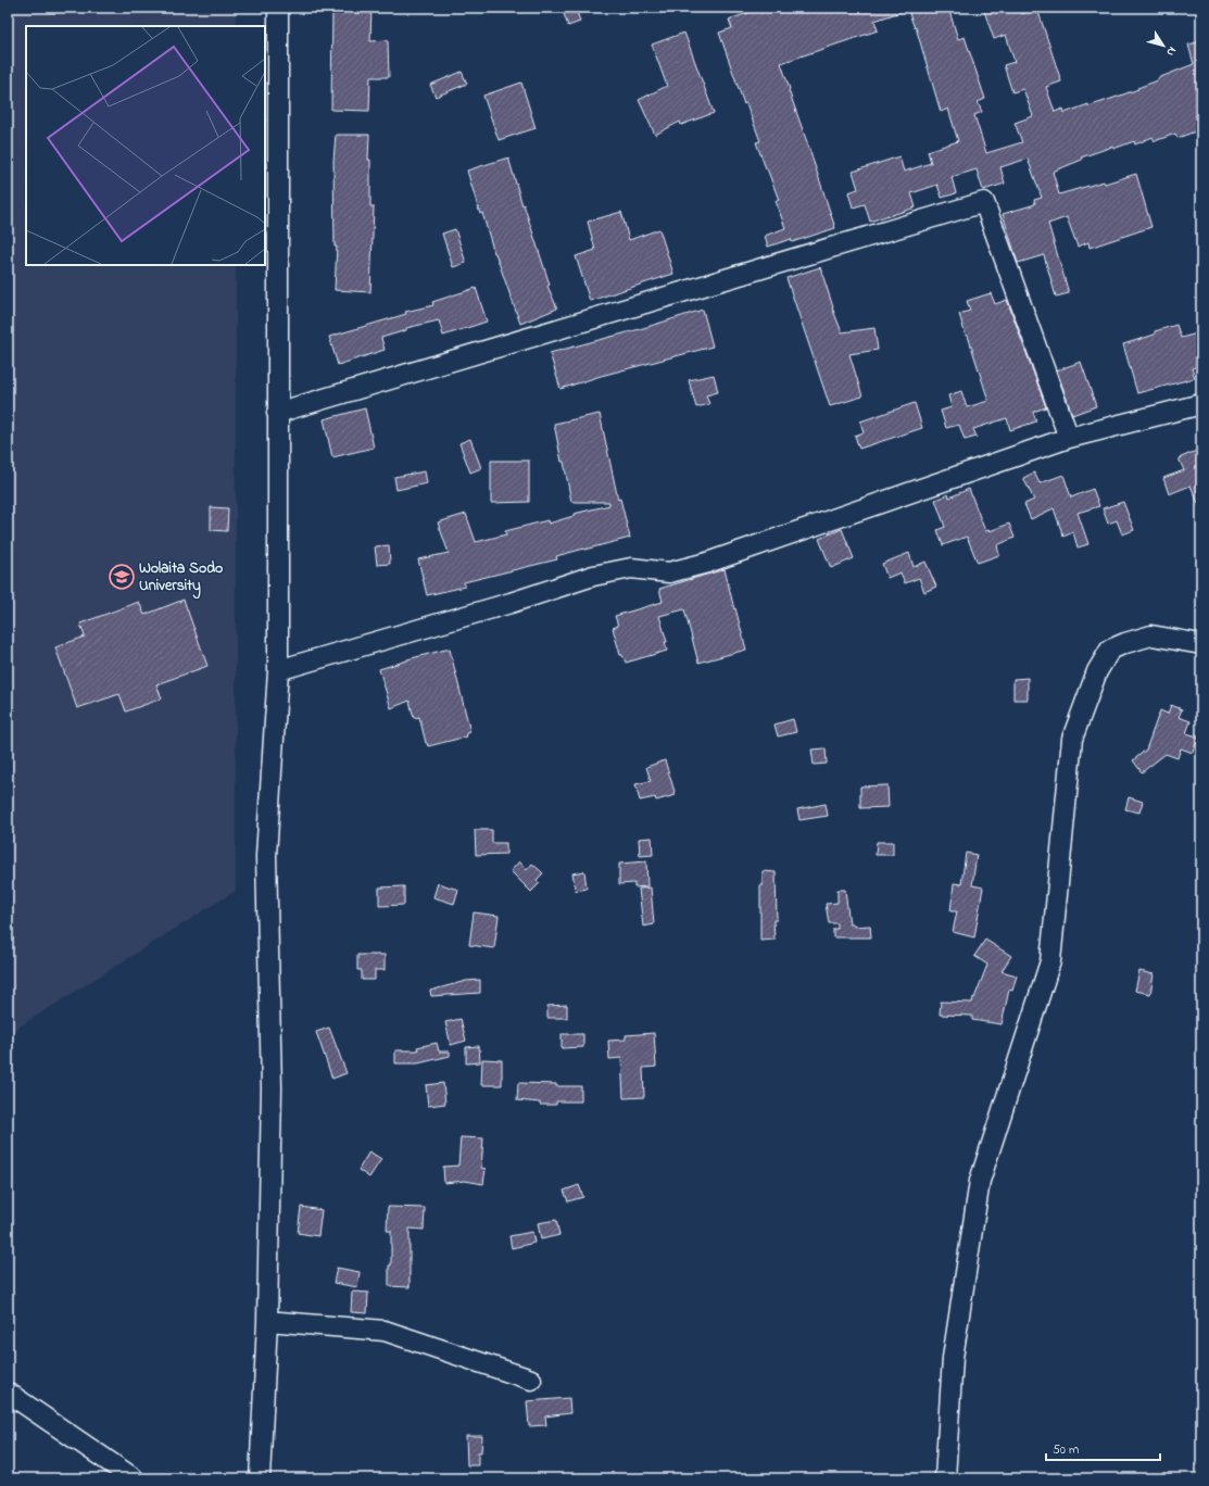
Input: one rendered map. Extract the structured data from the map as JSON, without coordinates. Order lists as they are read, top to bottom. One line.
{"places":{"school or university":["Wolaita Sodo University"]},"scale_bar":"50 m","north":"bottom right"}
